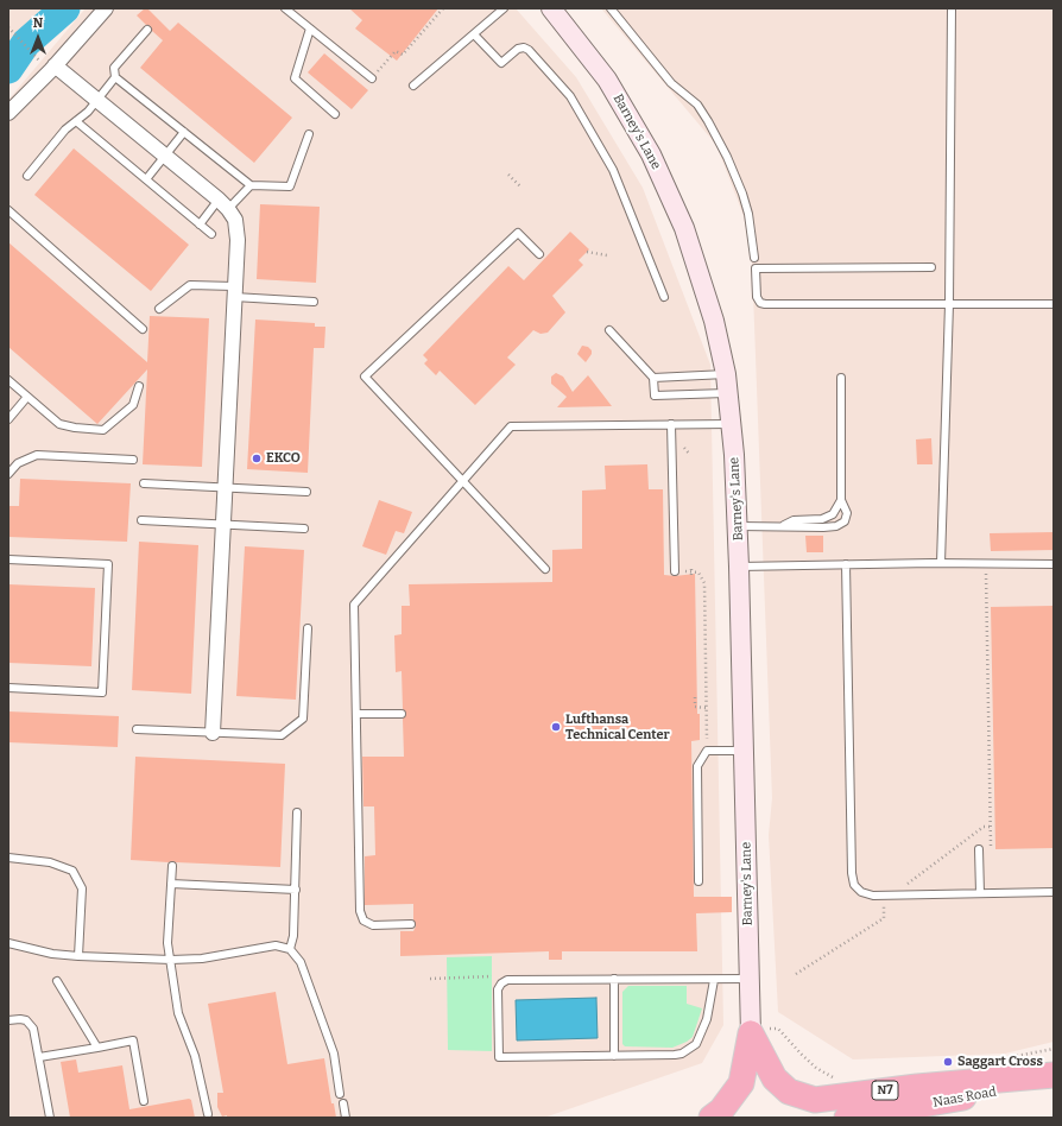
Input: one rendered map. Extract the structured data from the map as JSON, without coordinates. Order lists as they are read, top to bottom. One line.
{"streets":{"highway":["N7","Naas Road"],"street":["Barney's Lane"]},"crossings":[["Barney's Lane","N7"]],"places":["EKCO","Lufthansa Technical Center","Saggart Cross"],"north":"top"}
